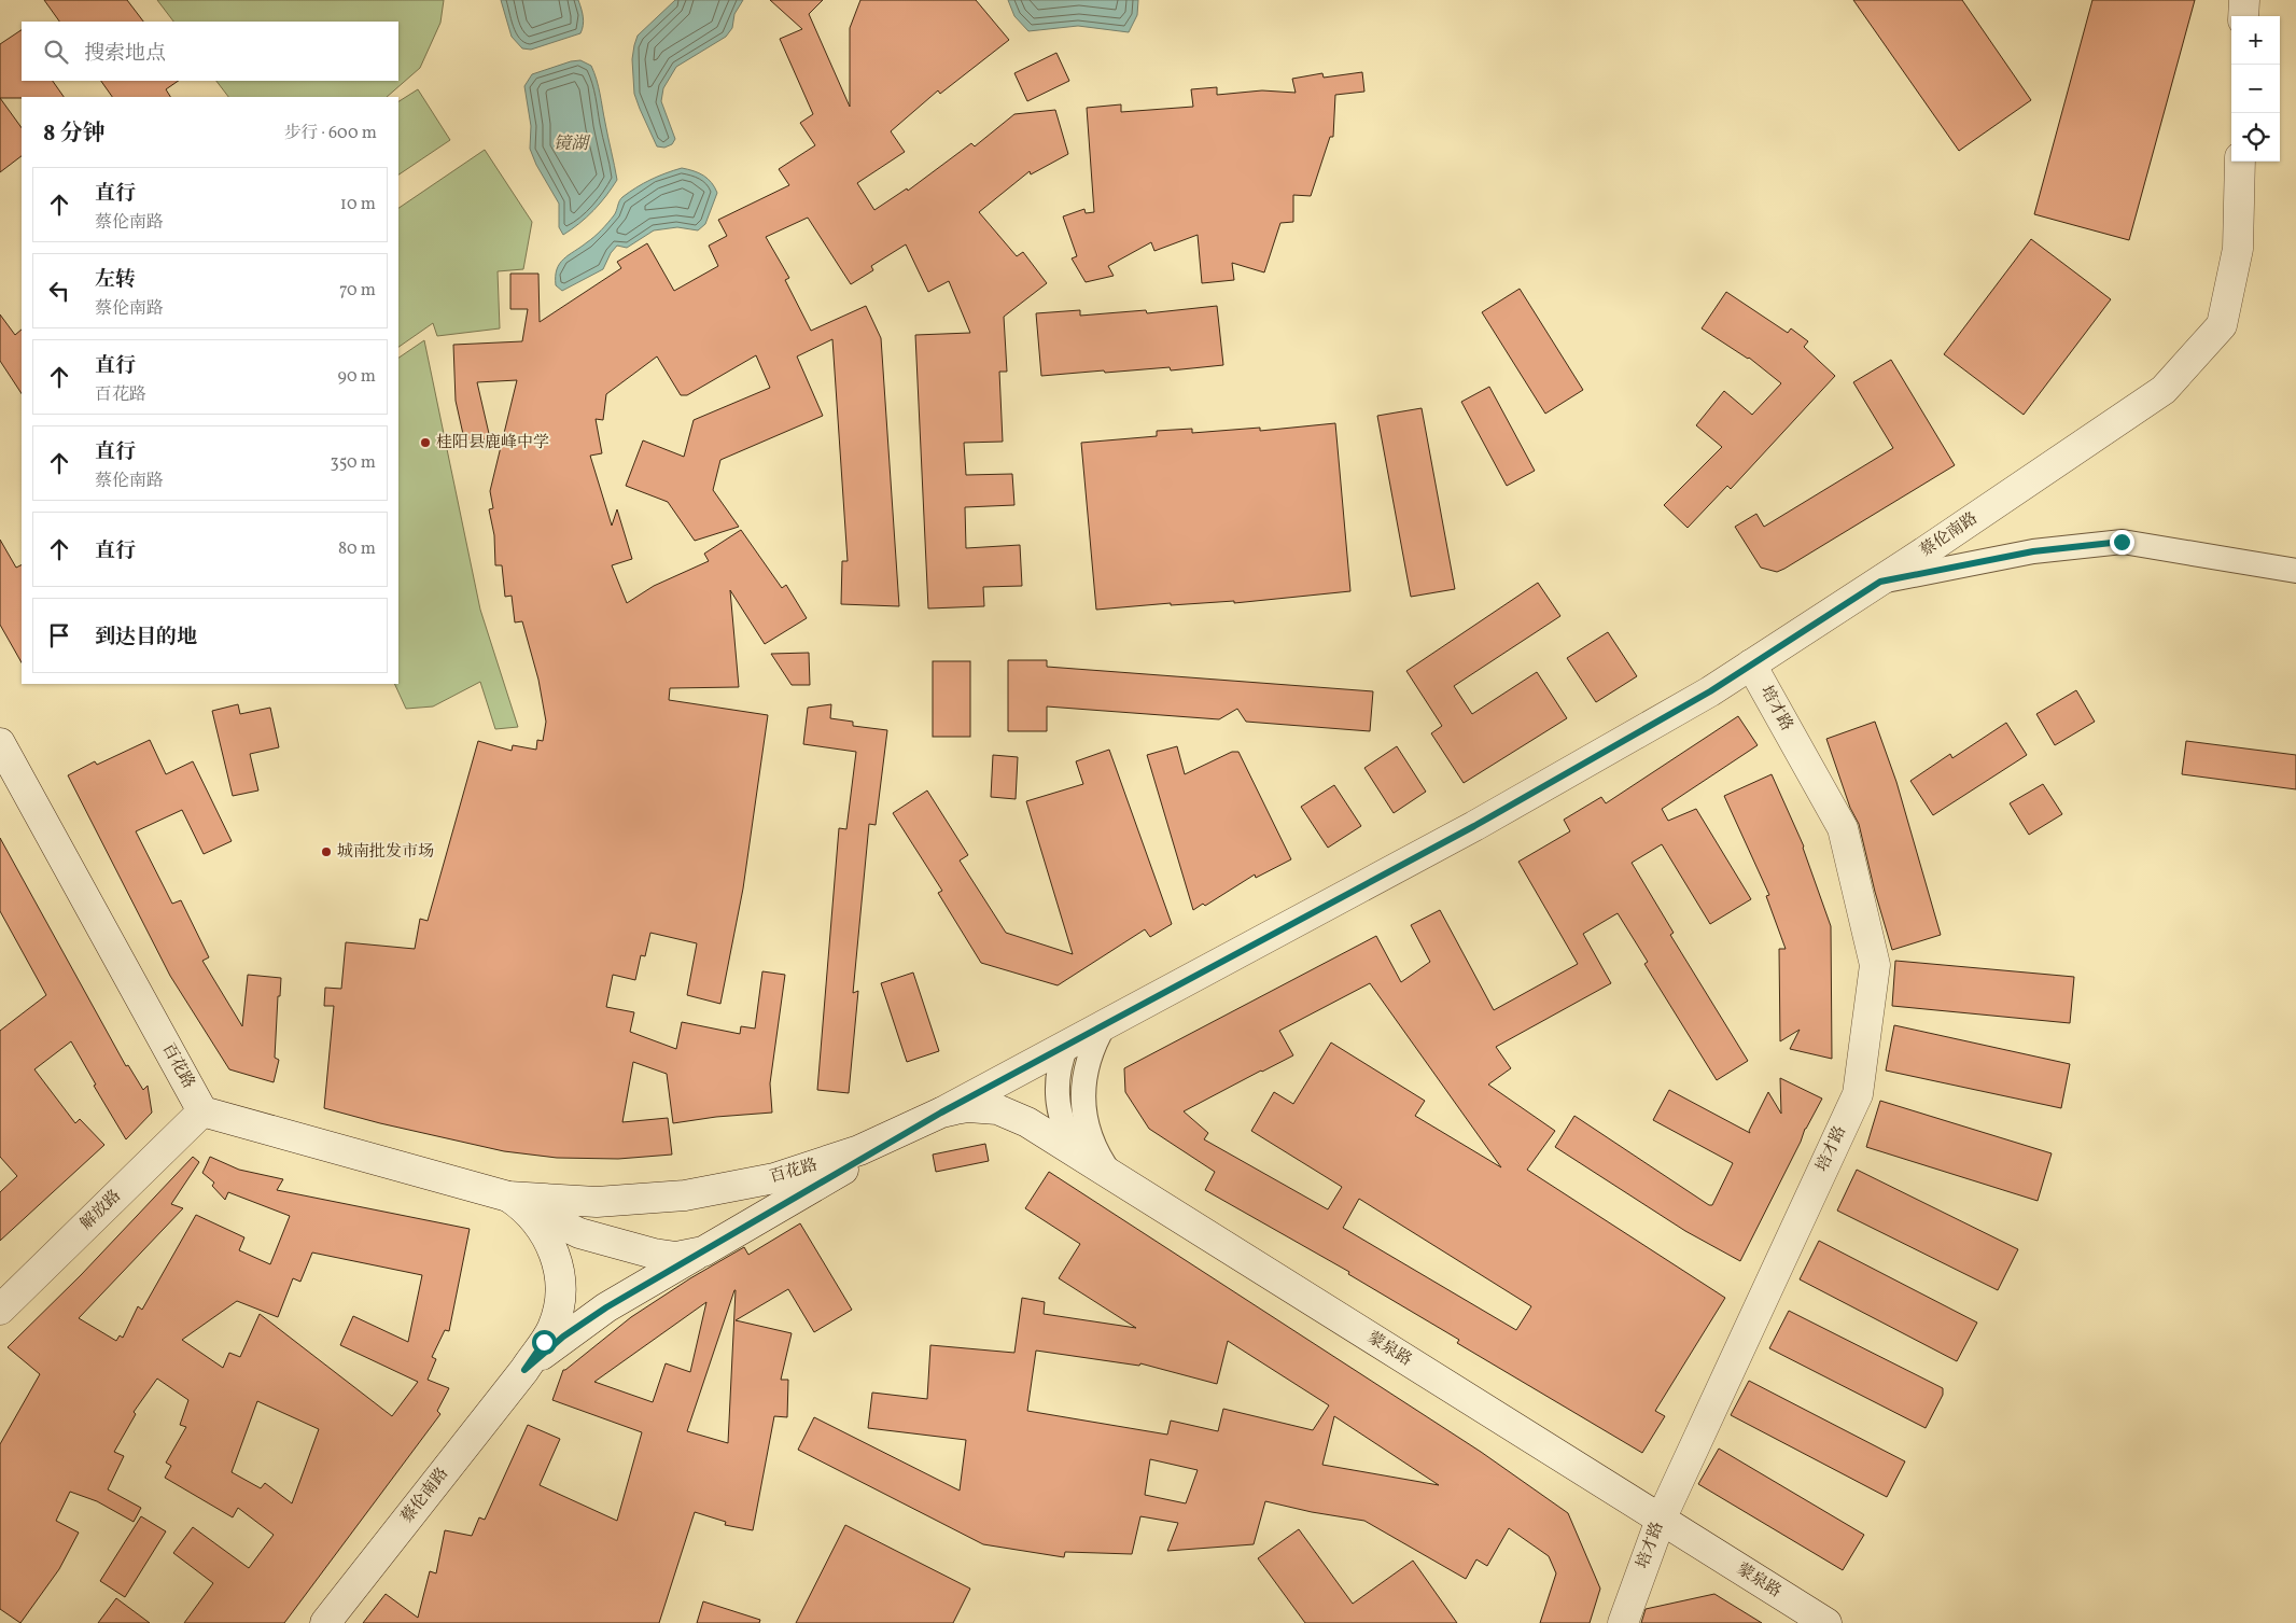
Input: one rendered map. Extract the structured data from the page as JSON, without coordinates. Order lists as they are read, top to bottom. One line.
{"streets":{"main road":["蔡伦南路","培才路","百花路","解放路","蒙泉路"]},"crossings":[["蔡伦南路","培才路"],["蔡伦南路","百花路"],["蔡伦南路","蒙泉路"],["培才路","蒙泉路"],["百花路","解放路"],["百花路","蒙泉路"]],"water":["镜湖"],"places":["桂阳县鹿峰中学","城南批发市场"],"page":{"map_buttons":["+","−"],"search":"搜索地点","heading":["8 分钟","步行 · 600 m"],"list":[["直行","蔡伦南路","10 m"],["左转","蔡伦南路","70 m"],["直行","百花路","90 m"],["直行","蔡伦南路","350 m"],["直行","80 m"],"到达目的地"]}}
